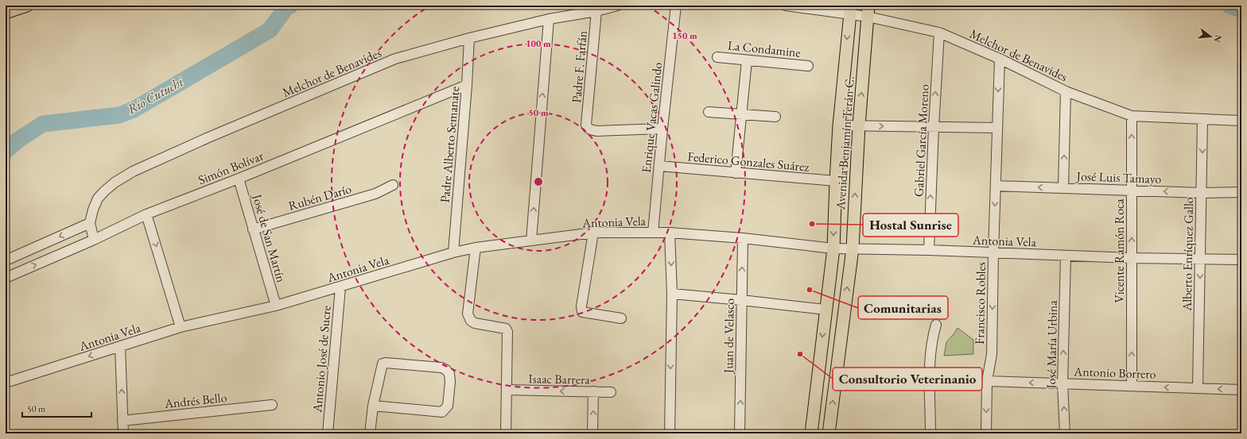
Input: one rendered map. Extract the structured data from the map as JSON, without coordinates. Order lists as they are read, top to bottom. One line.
{"streets":{"main road":["Avenida Benjamín Terán C."],"street":["La Condamine","Melchor de Benavides","Padre F. Farfán","Enrique Vacas Galindo","Gabriel García Moreno","Padre Alberto Semanate","Federico Gonzales Suárez","Simón Bolívar","José Luis Tamayo","Rubén Darío","Antonia Vela","José de San Martín","Vicente Ramón Roca","Alberto Enríquez Gallo","Francisco Robles","Juan de Velasco","José María Urbina","Antonio José de Sucre","Antonio Borrero","Isaac Barrera","Andrés Bello"]},"crossings":[["Melchor de Benavides","Padre F. Farfán"],["Melchor de Benavides","Gabriel García Moreno"],["Melchor de Benavides","Avenida Benjamín Terán C."],["Melchor de Benavides","Padre Alberto Semanate"],["Melchor de Benavides","Simón Bolívar"],["Melchor de Benavides","Vicente Ramón Roca"],["Melchor de Benavides","Alberto Enríquez Gallo"],["Melchor de Benavides","Francisco Robles"],["Padre F. Farfán","Enrique Vacas Galindo"],["Enrique Vacas Galindo","Federico Gonzales Suárez"],["Enrique Vacas Galindo","Antonia Vela"],["Gabriel García Moreno","Antonia Vela"],["Avenida Benjamín Terán C.","Federico Gonzales Suárez"],["Avenida Benjamín Terán C.","Antonia Vela"],["Padre Alberto Semanate","Simón Bolívar"],["Padre Alberto Semanate","Antonia Vela"],["Simón Bolívar","José de San Martín"],["José Luis Tamayo","Vicente Ramón Roca"],["José Luis Tamayo","Alberto Enríquez Gallo"],["José Luis Tamayo","Francisco Robles"],["Rubén Darío","José de San Martín"],["Antonia Vela","José de San Martín"],["Antonia Vela","Vicente Ramón Roca"],["Antonia Vela","Alberto Enríquez Gallo"],["Antonia Vela","Francisco Robles"],["Antonia Vela","Juan de Velasco"],["Antonia Vela","José María Urbina"],["Antonia Vela","Antonio José de Sucre"],["Vicente Ramón Roca","Antonio Borrero"],["Alberto Enríquez Gallo","Antonio Borrero"],["Francisco Robles","Antonio Borrero"],["José María Urbina","Antonio Borrero"]],"one_way":["Gabriel García Moreno","José Luis Tamayo","Vicente Ramón Roca","Alberto Enríquez Gallo","José María Urbina","Antonio Borrero","Isaac Barrera"],"water":["Río Cutuchi"],"places":["Hostal Sunrise","Comunitarias","Consultorio Veterinanio"],"scale_bar":"50 m","north":"right","rings":["150 m","100 m","50 m"]}
